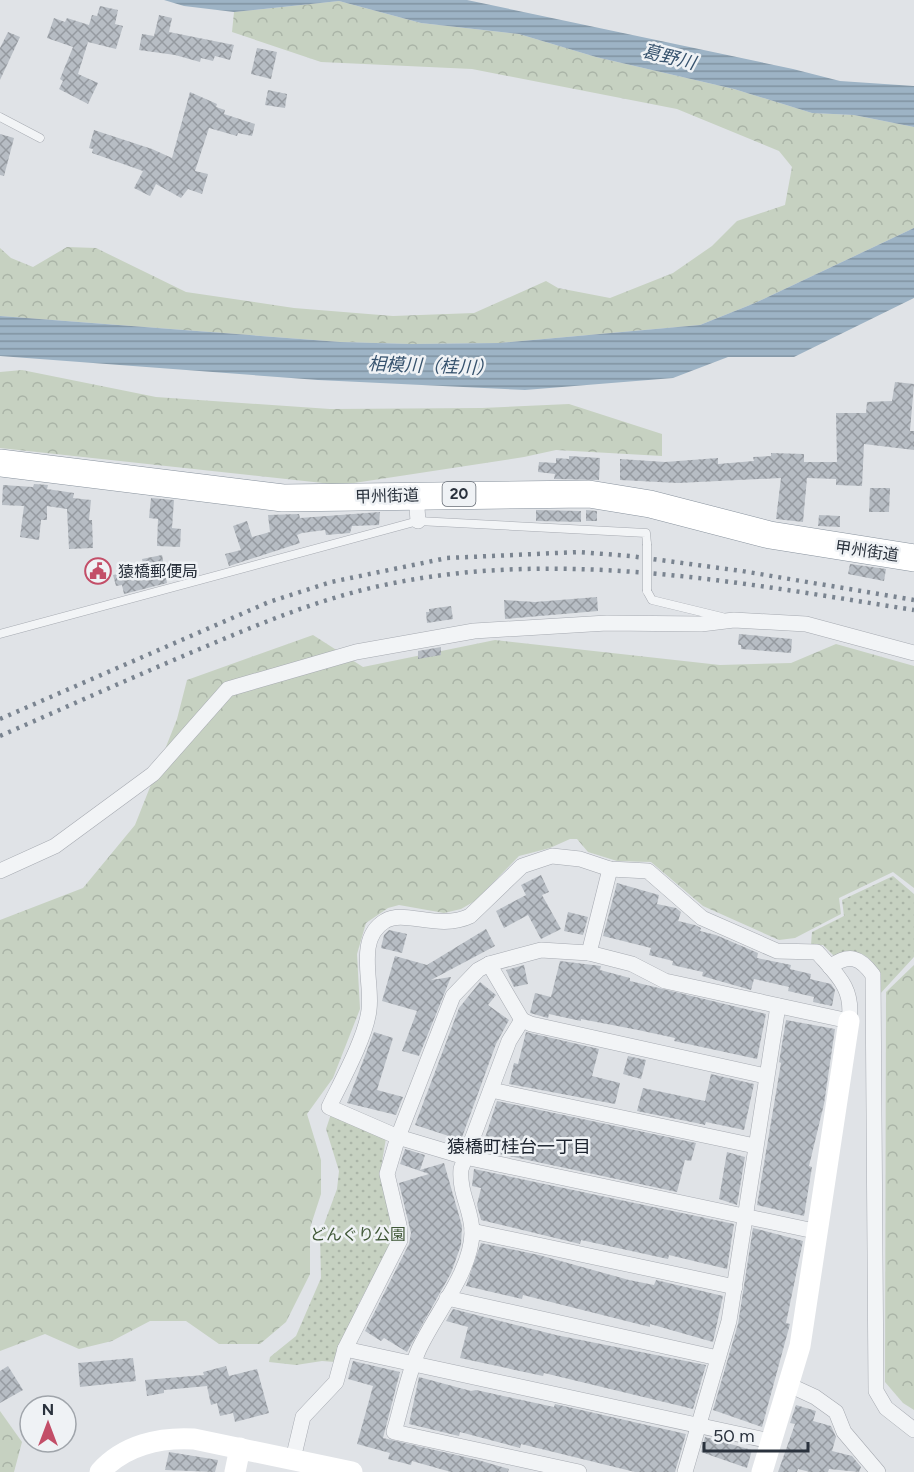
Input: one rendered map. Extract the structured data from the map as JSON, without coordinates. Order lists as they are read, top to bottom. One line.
{"streets":{"highway":["20","甲州街道"]},"districts":["猿橋町桂台一丁目"],"water":["葛野川","相模川（桂川）"],"parks":["どんぐり公園"],"places":{"public building":["猿橋郵便局"]},"scale_bar":"50 m","north":"top"}
